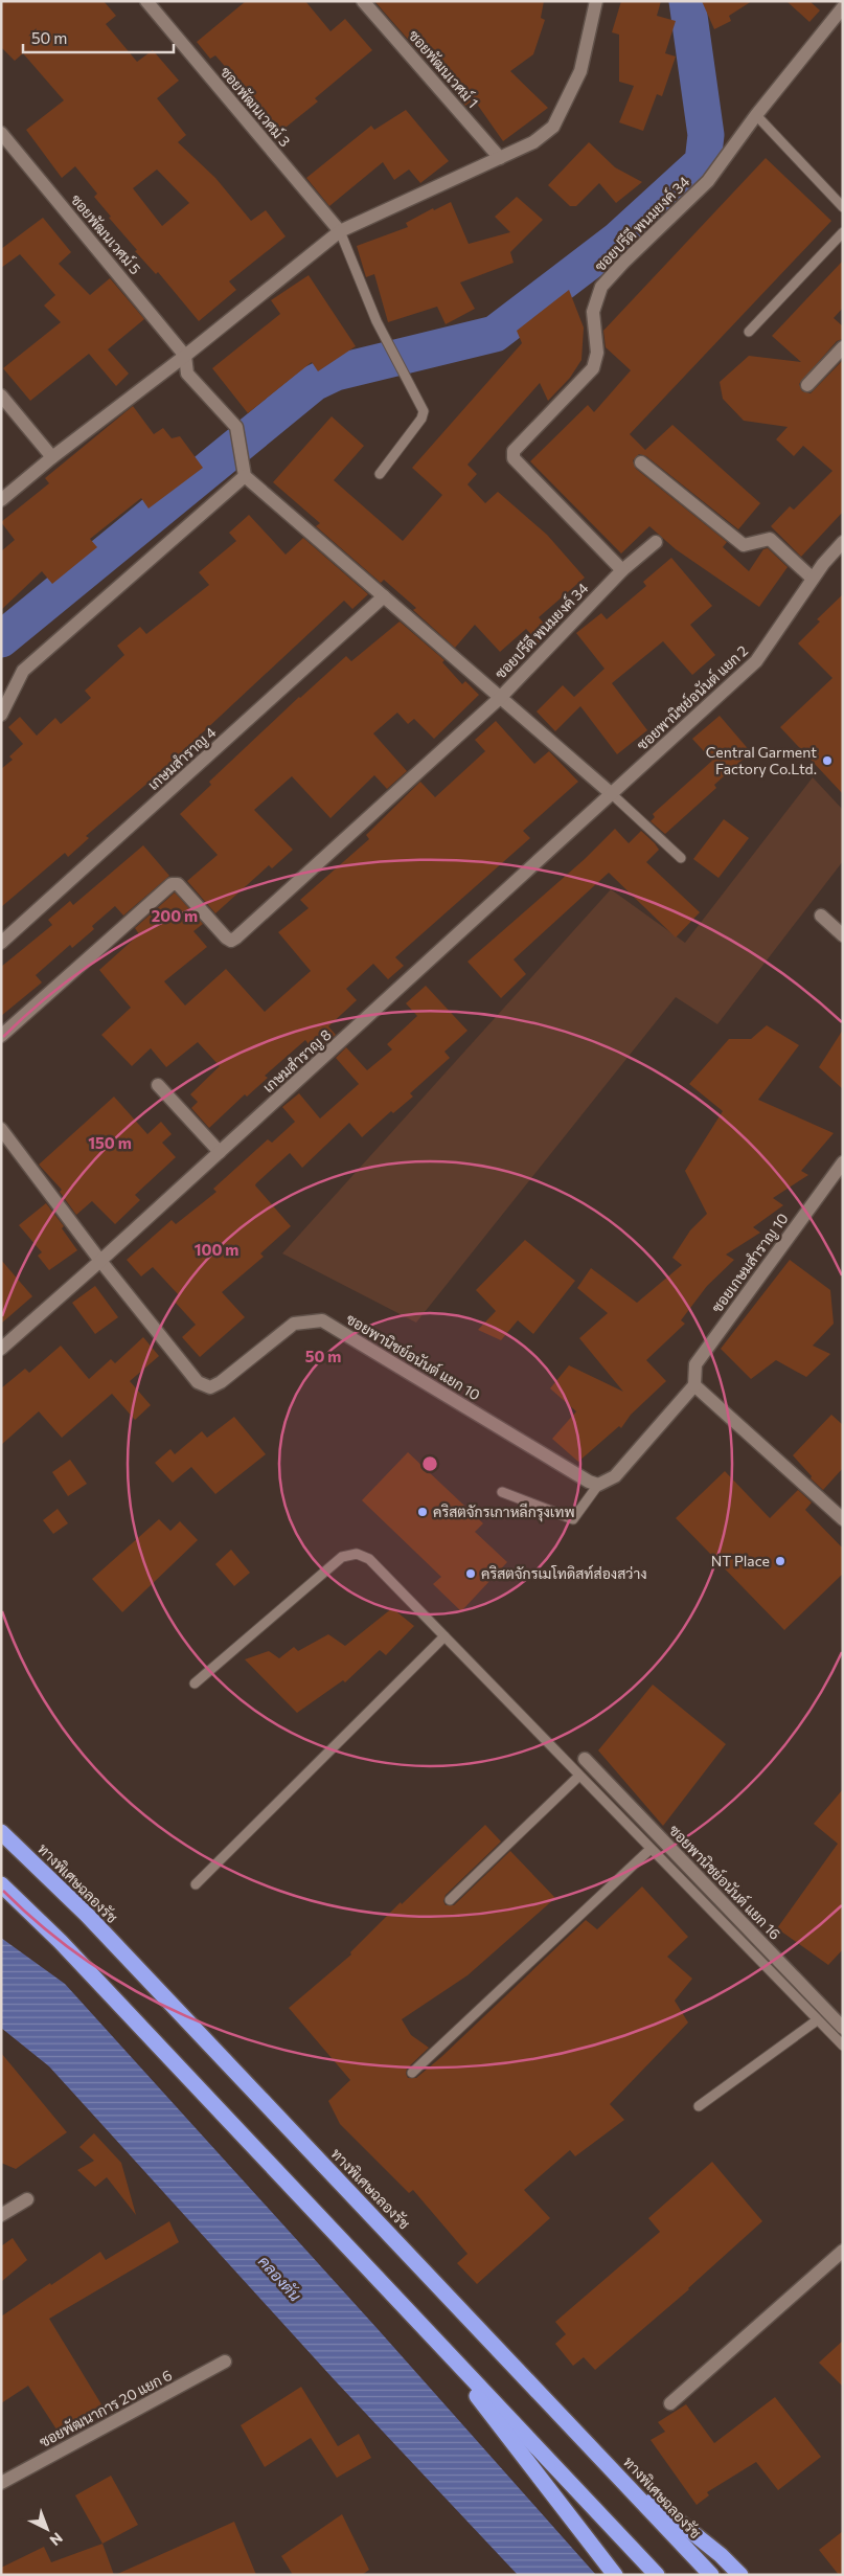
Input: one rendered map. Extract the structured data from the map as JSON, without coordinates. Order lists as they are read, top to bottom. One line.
{"streets":{"highway":["ทางพิเศษฉลองรัช"],"street":["ซอยพัฒนเวศม์ 1","ซอยพัฒนเวศม์ 3","ซอยปรีดี พนมยงค์ 34","ซอยพัฒนเวศม์ 5","ซอยพานิชย์อนันต์ แยก 2","เกษมสำราญ 4","เกษมสำราญ 8","ซอยเกษมสำราญ 10","ซอยพานิชย์อนันต์ แยก 10","ซอยพานิชย์อนันต์ แยก 16","ซอยพัฒนาการ 20 แยก 6"]},"crossings":[["ซอยพานิชย์อนันต์ แยก 2","เกษมสำราญ 8"],["เกษมสำราญ 8","ซอยพานิชย์อนันต์ แยก 10"]],"water":["คลองตัน"],"places":["Central Garment Factory Co.Ltd.","คริสตจักรเกาหลีกรุงเทพ","NT Place","คริสตจักรเมโทดิสท์ส่องสว่าง"],"scale_bar":"50 m","north":"bottom right","rings":["200 m","150 m","100 m","50 m"]}
